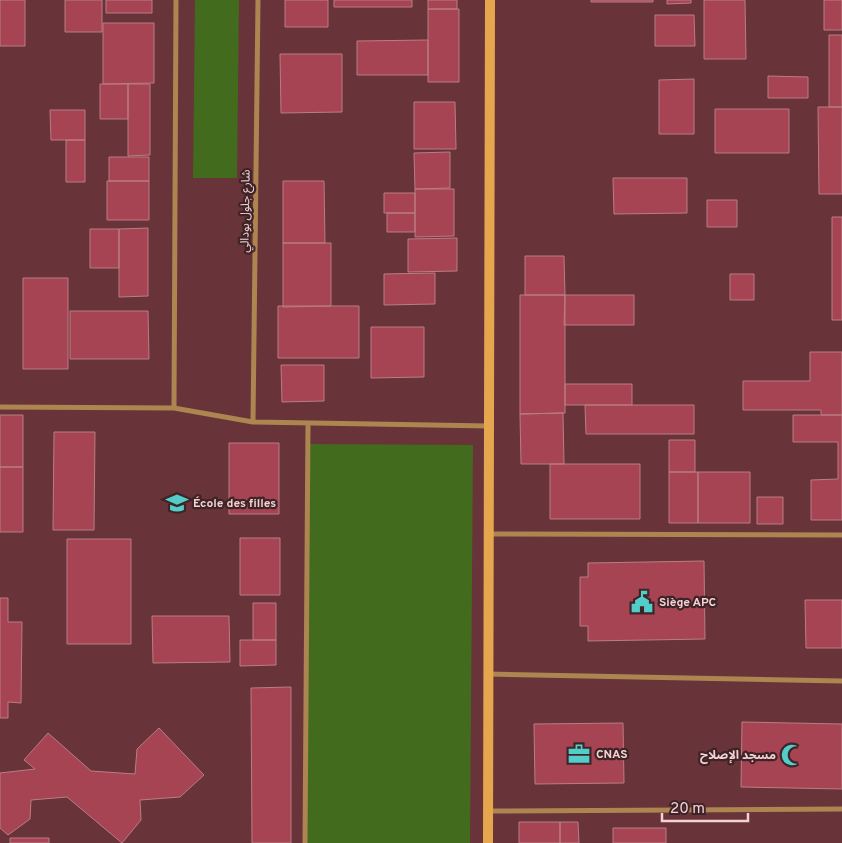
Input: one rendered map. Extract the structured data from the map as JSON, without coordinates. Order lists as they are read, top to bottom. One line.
{"streets":{"street":["شارع جلول بودالي"]},"places":{"school or university":["École des filles"],"public building":["Siège APC"],"office":["CNAS"],"mosque":["مسجد الإصلاح"]},"scale_bar":"20 m"}
